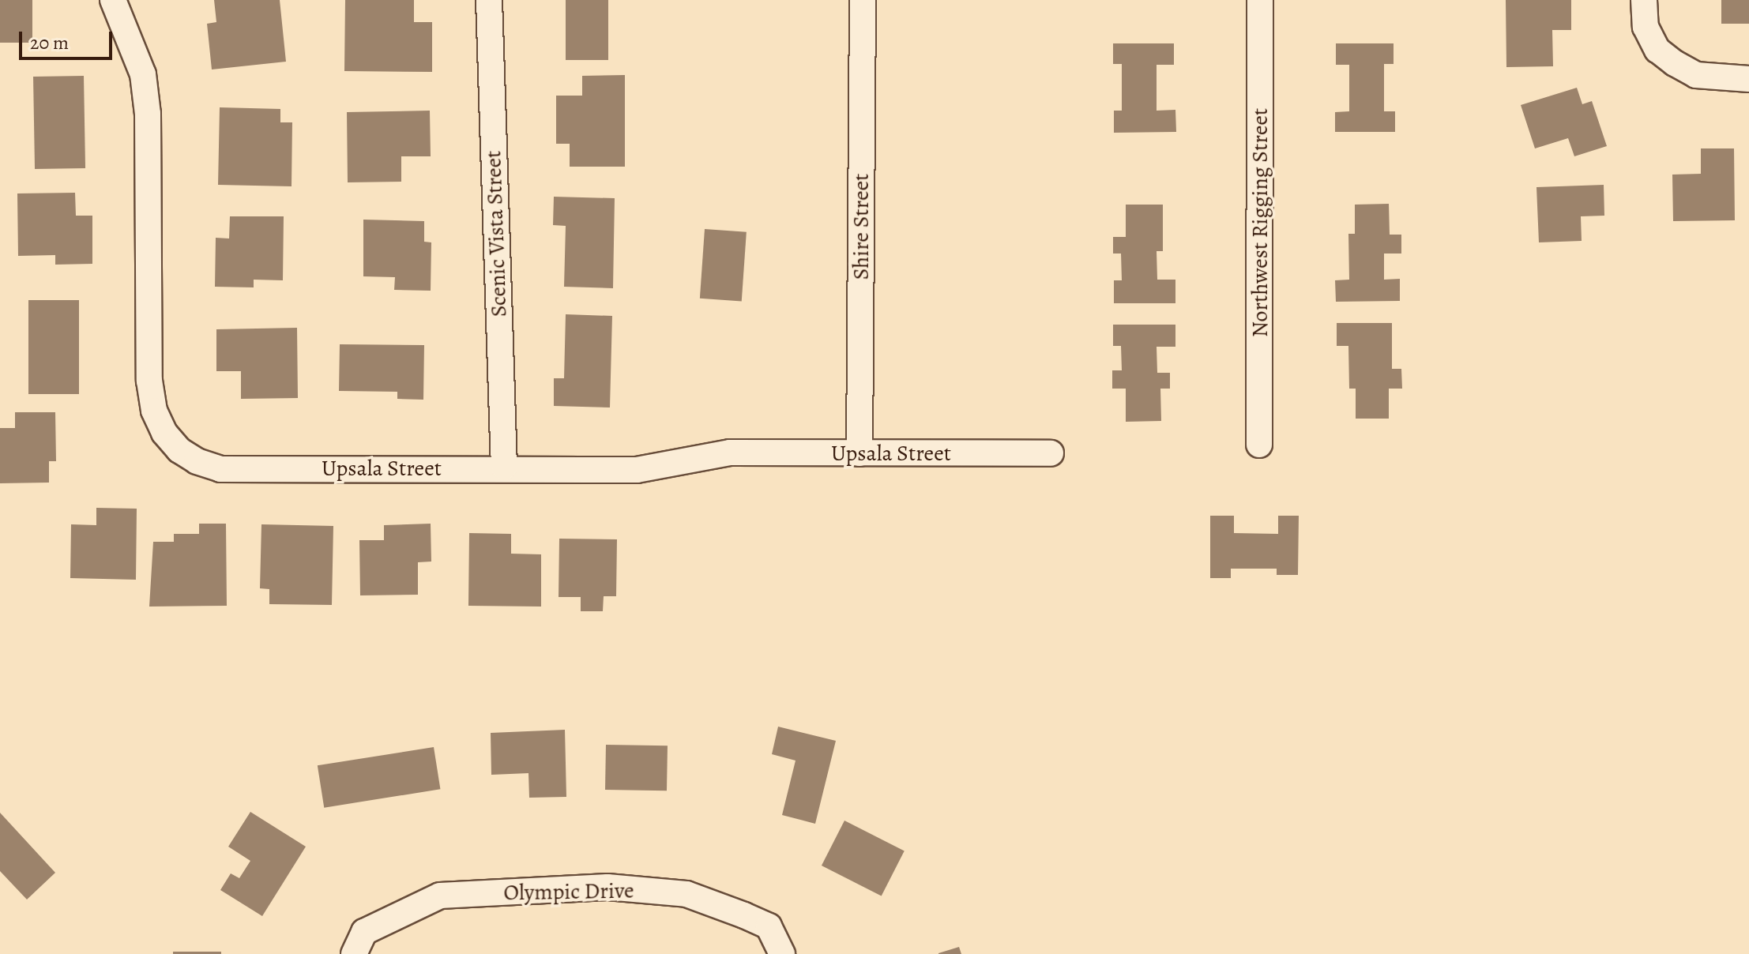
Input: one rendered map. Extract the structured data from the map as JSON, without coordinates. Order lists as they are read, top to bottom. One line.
{"streets":{"street":["Northwest Rigging Street","Shire Street","Scenic Vista Street","Upsala Street","Olympic Drive"]},"crossings":[["Shire Street","Upsala Street"],["Scenic Vista Street","Upsala Street"]],"scale_bar":"20 m"}
